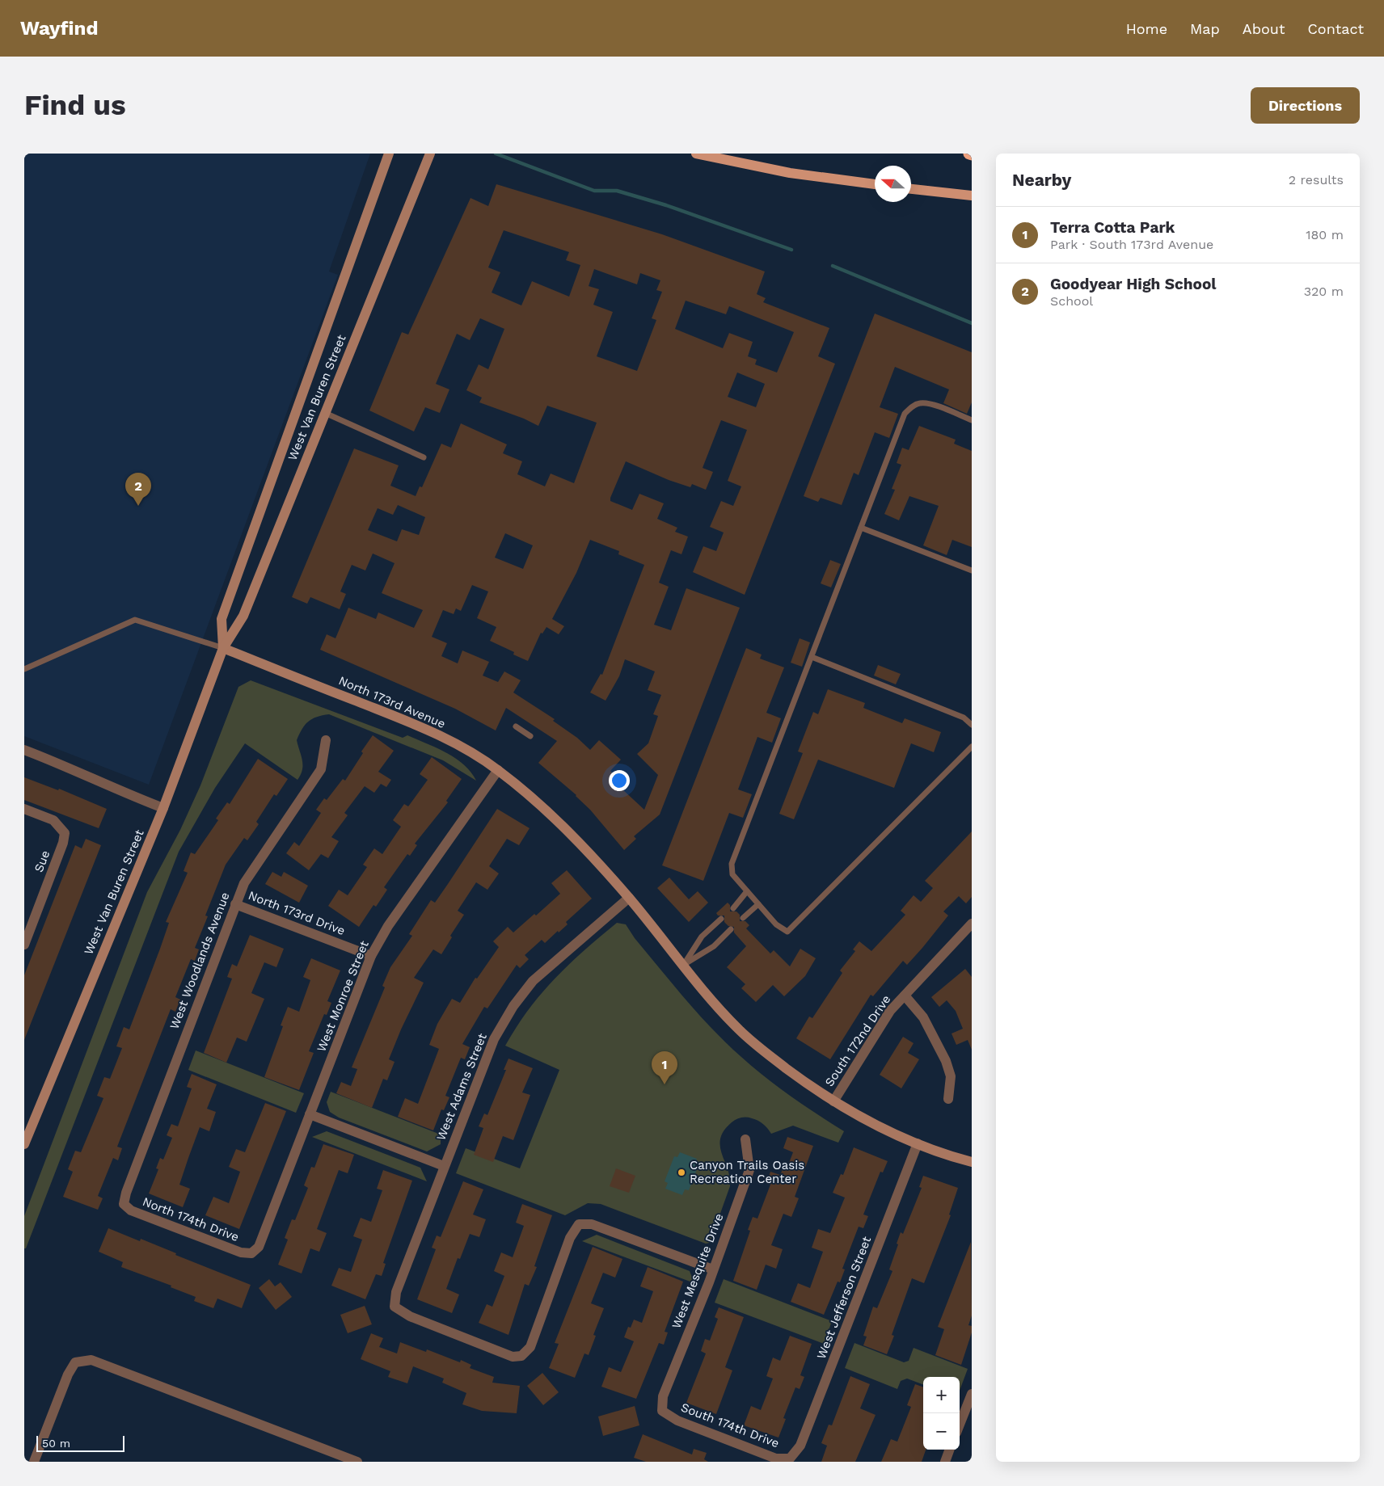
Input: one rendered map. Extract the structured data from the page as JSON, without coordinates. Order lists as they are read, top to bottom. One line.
{"streets":{"main road":["West Van Buren Street","North 173rd Avenue"],"street":["Sue","North 173rd Drive","West Woodlands Avenue","West Monroe Street","South 172nd Drive","West Adams Street","North 174th Drive","West Mesquite Drive","West Jefferson Street","South 174th Drive"]},"crossings":[["West Van Buren Street","North 173rd Avenue"],["North 173rd Avenue","West Monroe Street"],["North 173rd Avenue","South 172nd Drive"],["North 173rd Avenue","West Adams Street"],["North 173rd Avenue","West Jefferson Street"],["North 173rd Drive","West Woodlands Avenue"],["North 173rd Drive","West Monroe Street"],["West Woodlands Avenue","North 174th Drive"],["West Monroe Street","North 174th Drive"],["West Adams Street","West Mesquite Drive"],["West Mesquite Drive","South 174th Drive"],["West Jefferson Street","South 174th Drive"]],"places":["Canyon Trails Oasis Recreation Center"],"scale_bar":"50 m","north":"left","page":{"header":"Wayfind","nav":["Home","Map","About","Contact"],"buttons":"Directions","title":"Find us","heading":["Nearby","2 results"],"list":[{"mark":"1","name":"Terra Cotta Park","note":"Park · South 173rd Avenue","value":"180 m"},{"mark":"2","name":"Goodyear High School","note":"School","value":"320 m"}],"pins":["2","1"],"map_buttons":["+","−"],"scale":"50 m"}}
